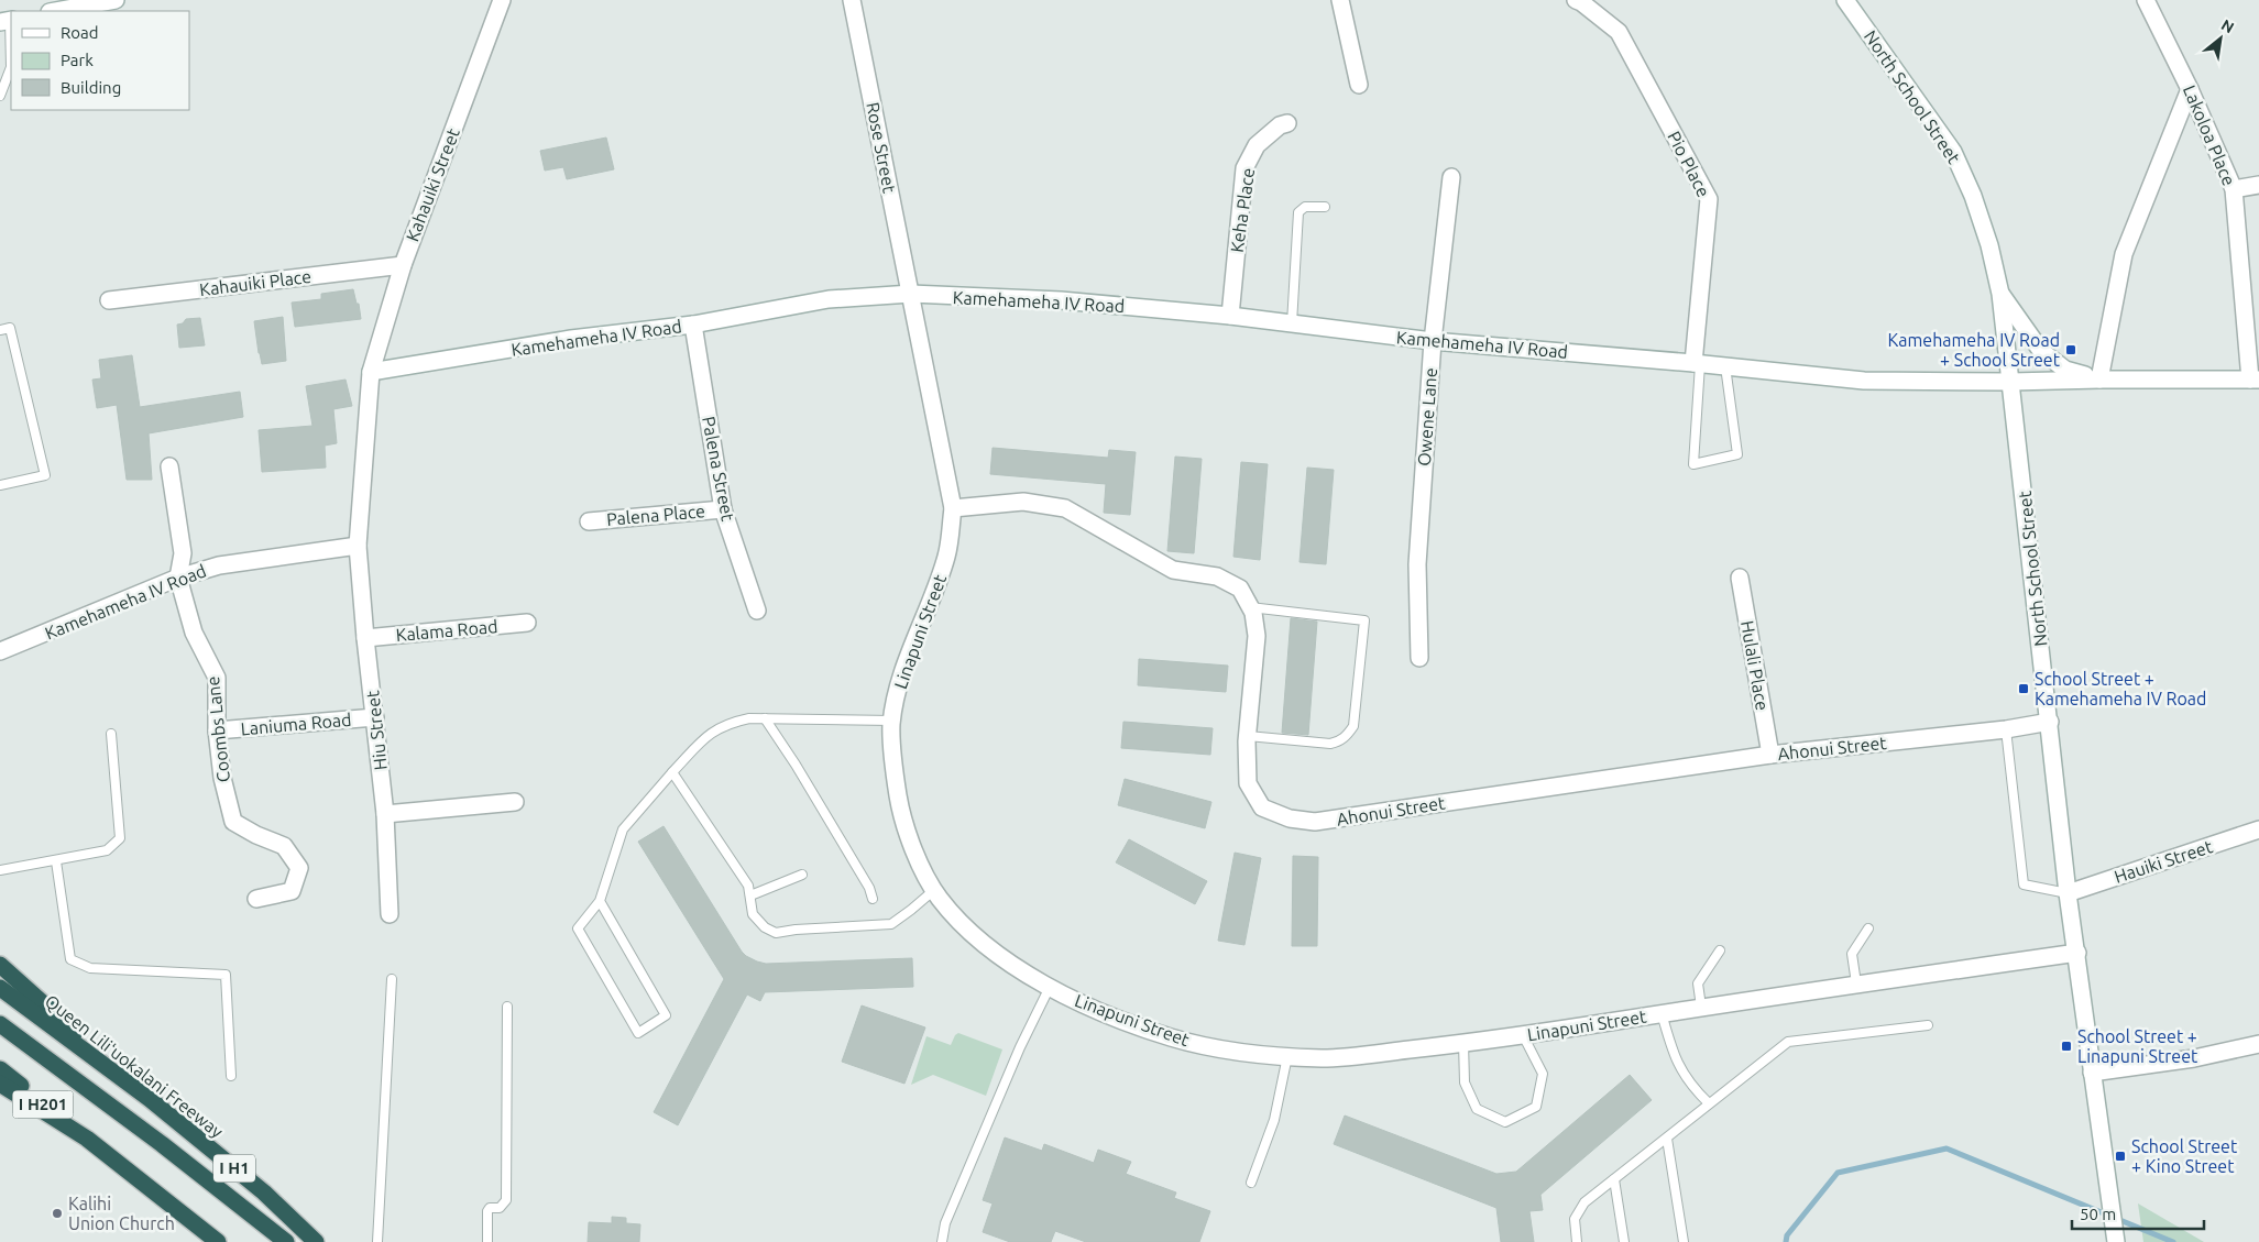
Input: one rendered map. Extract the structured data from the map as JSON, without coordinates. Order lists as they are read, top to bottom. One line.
{"streets":{"highway":["Queen Liliʻuokalani Freeway","I H201","I H1"],"street":["North School Street","Lakoloa Place","Rose Street","Pio Place","Kahauiki Street","Keha Place","Kahauiki Place","Kamehameha IV Road","Owene Lane","Palena Street","Palena Place","Kalama Road","Linapuni Street","Hulali Place","Laniuma Road","Coombs Lane","Hiu Street","Ahonui Street","Hauiki Street"]},"crossings":[["North School Street","Kamehameha IV Road"],["North School Street","Linapuni Street"],["North School Street","Ahonui Street"],["North School Street","Hauiki Street"],["Lakoloa Place","Kamehameha IV Road"],["Rose Street","Kamehameha IV Road"],["Rose Street","Linapuni Street"],["Pio Place","Kamehameha IV Road"],["Kahauiki Street","Kahauiki Place"],["Kahauiki Street","Kamehameha IV Road"],["Keha Place","Kamehameha IV Road"],["Kamehameha IV Road","Owene Lane"],["Kamehameha IV Road","Palena Street"],["Kamehameha IV Road","Linapuni Street"],["Kamehameha IV Road","Coombs Lane"],["Kamehameha IV Road","Hiu Street"],["Palena Street","Palena Place"],["Kalama Road","Hiu Street"],["Linapuni Street","Ahonui Street"],["Hulali Place","Ahonui Street"],["Laniuma Road","Coombs Lane"],["Laniuma Road","Hiu Street"]],"places":{"transit":["Kamehameha IV Road + School Street","School Street + Kamehameha IV Road","School Street + Linapuni Street","School Street + Kino Street"],"other":["Kalihi Union Church"]},"legend":["Road","Park","Building"],"scale_bar":"50 m","north":"top right"}
